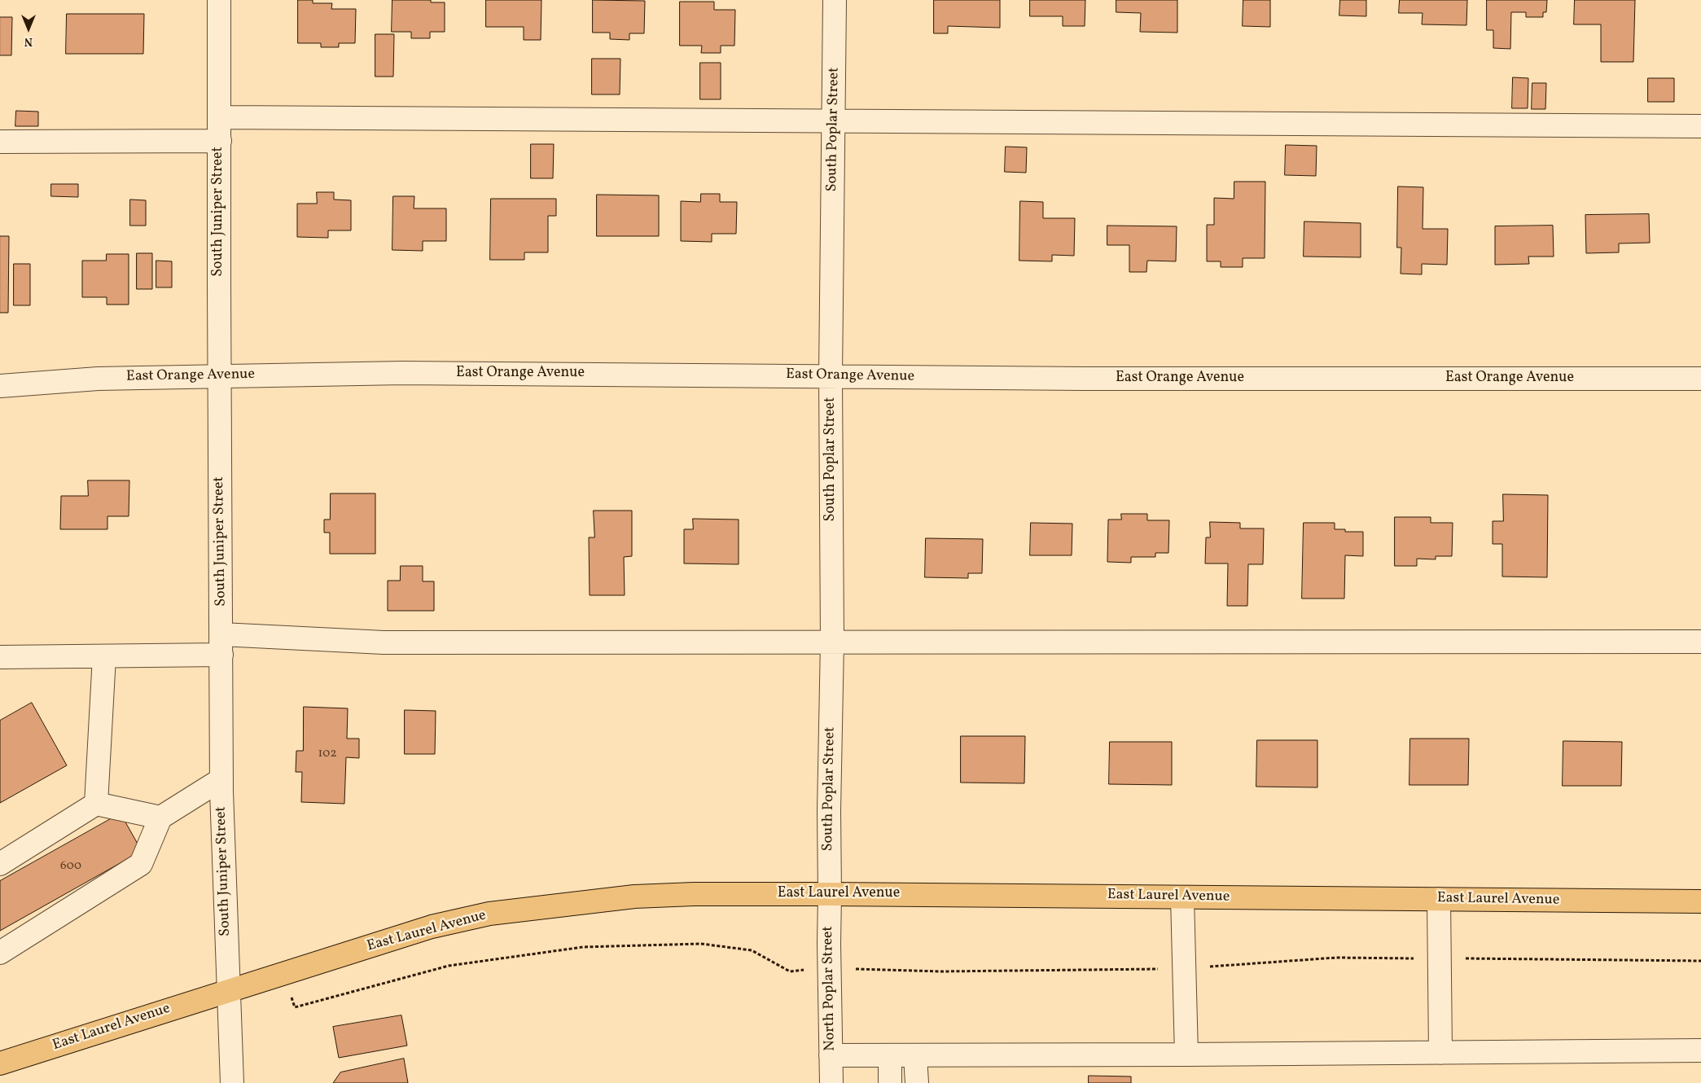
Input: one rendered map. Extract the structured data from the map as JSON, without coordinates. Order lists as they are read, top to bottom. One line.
{"streets":{"main road":["East Laurel Avenue"],"street":["South Poplar Street","South Juniper Street","East Orange Avenue","North Poplar Street"]},"crossings":[["South Poplar Street","East Orange Avenue"],["South Poplar Street","East Laurel Avenue"],["South Poplar Street","North Poplar Street"],["South Juniper Street","East Orange Avenue"],["South Juniper Street","East Laurel Avenue"],["East Laurel Avenue","North Poplar Street"]],"house_numbers":["102","600"],"north":"bottom"}
